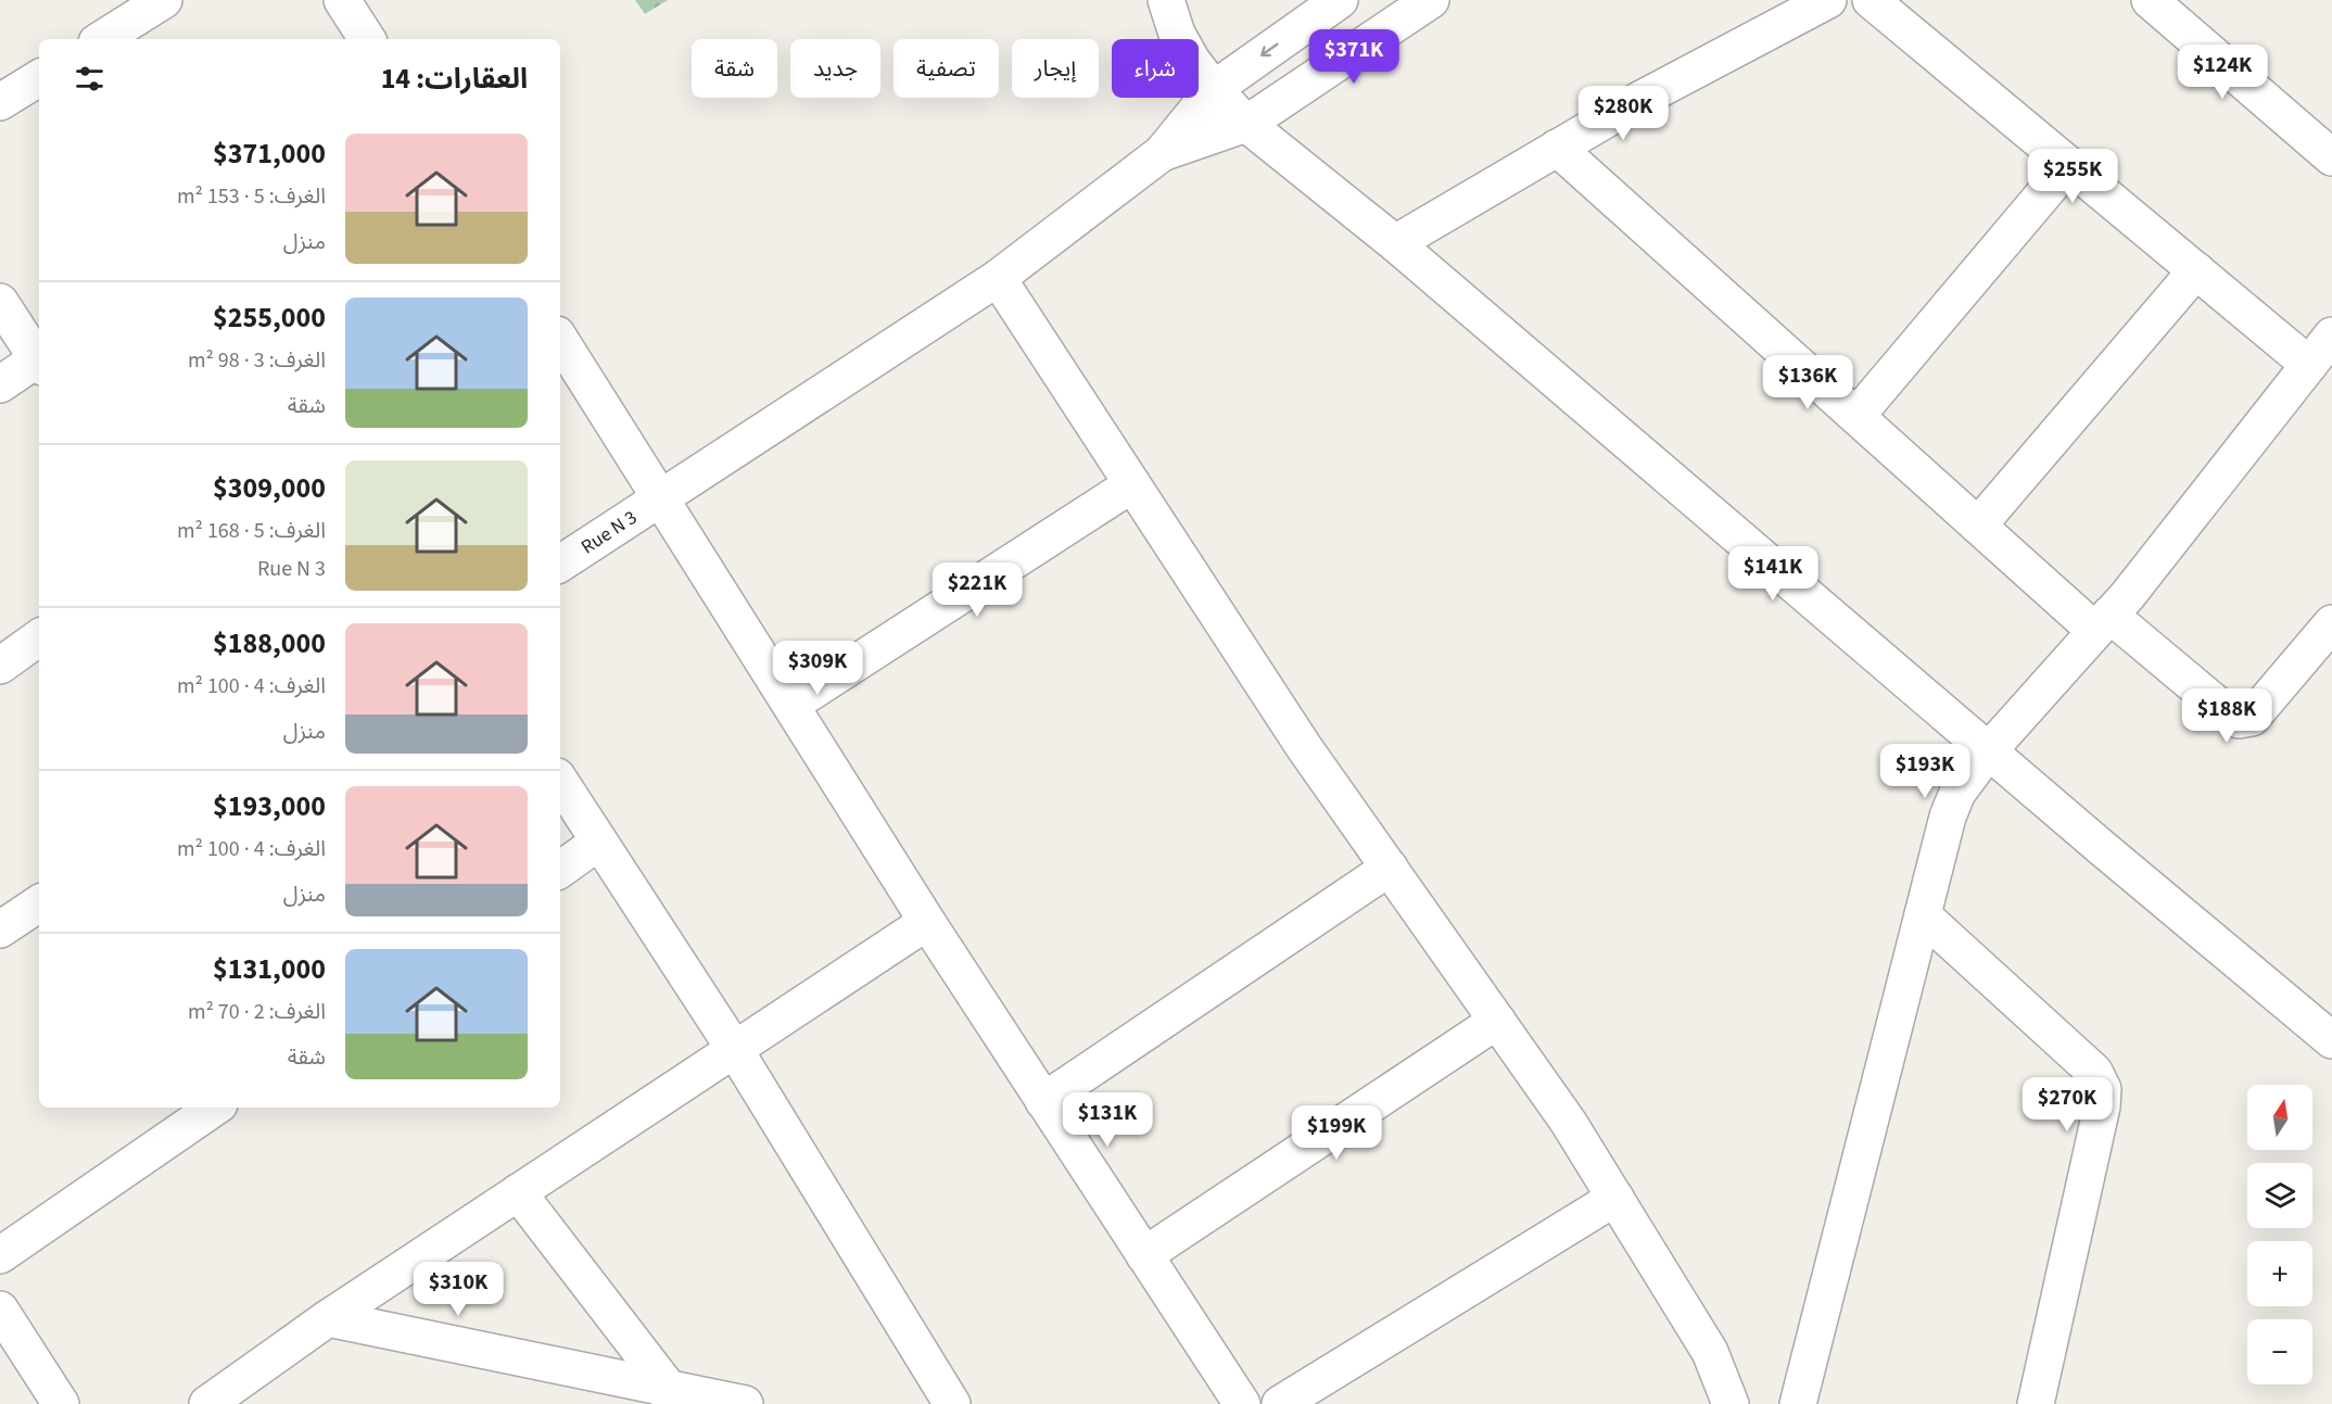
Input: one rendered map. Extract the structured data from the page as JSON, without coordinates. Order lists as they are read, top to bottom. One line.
{"streets":{"street":["Rue N 3"]},"north":"top","page":{"price":["$371K","$124K","$280K","$255K","$136K","$141K","$221K","$309K","$188K","$193K","$270K","$131K","$199K","$310K"],"chip":["شراء","إيجار","تصفية","جديد","شقة"],"heading":"العقارات: 14","list":[{"name":"$371,000","note":"الغرف: 5 · 153 m² · منزل"},{"name":"$255,000","note":"الغرف: 3 · 98 m² · شقة"},{"name":"$309,000","note":"الغرف: 5 · 168 m² · Rue N 3"},{"name":"$188,000","note":"الغرف: 4 · 100 m² · منزل"},{"name":"$193,000","note":"الغرف: 4 · 100 m² · منزل"},{"name":"$131,000","note":"الغرف: 2 · 70 m² · شقة"}],"map_buttons":["+","−"]}}
